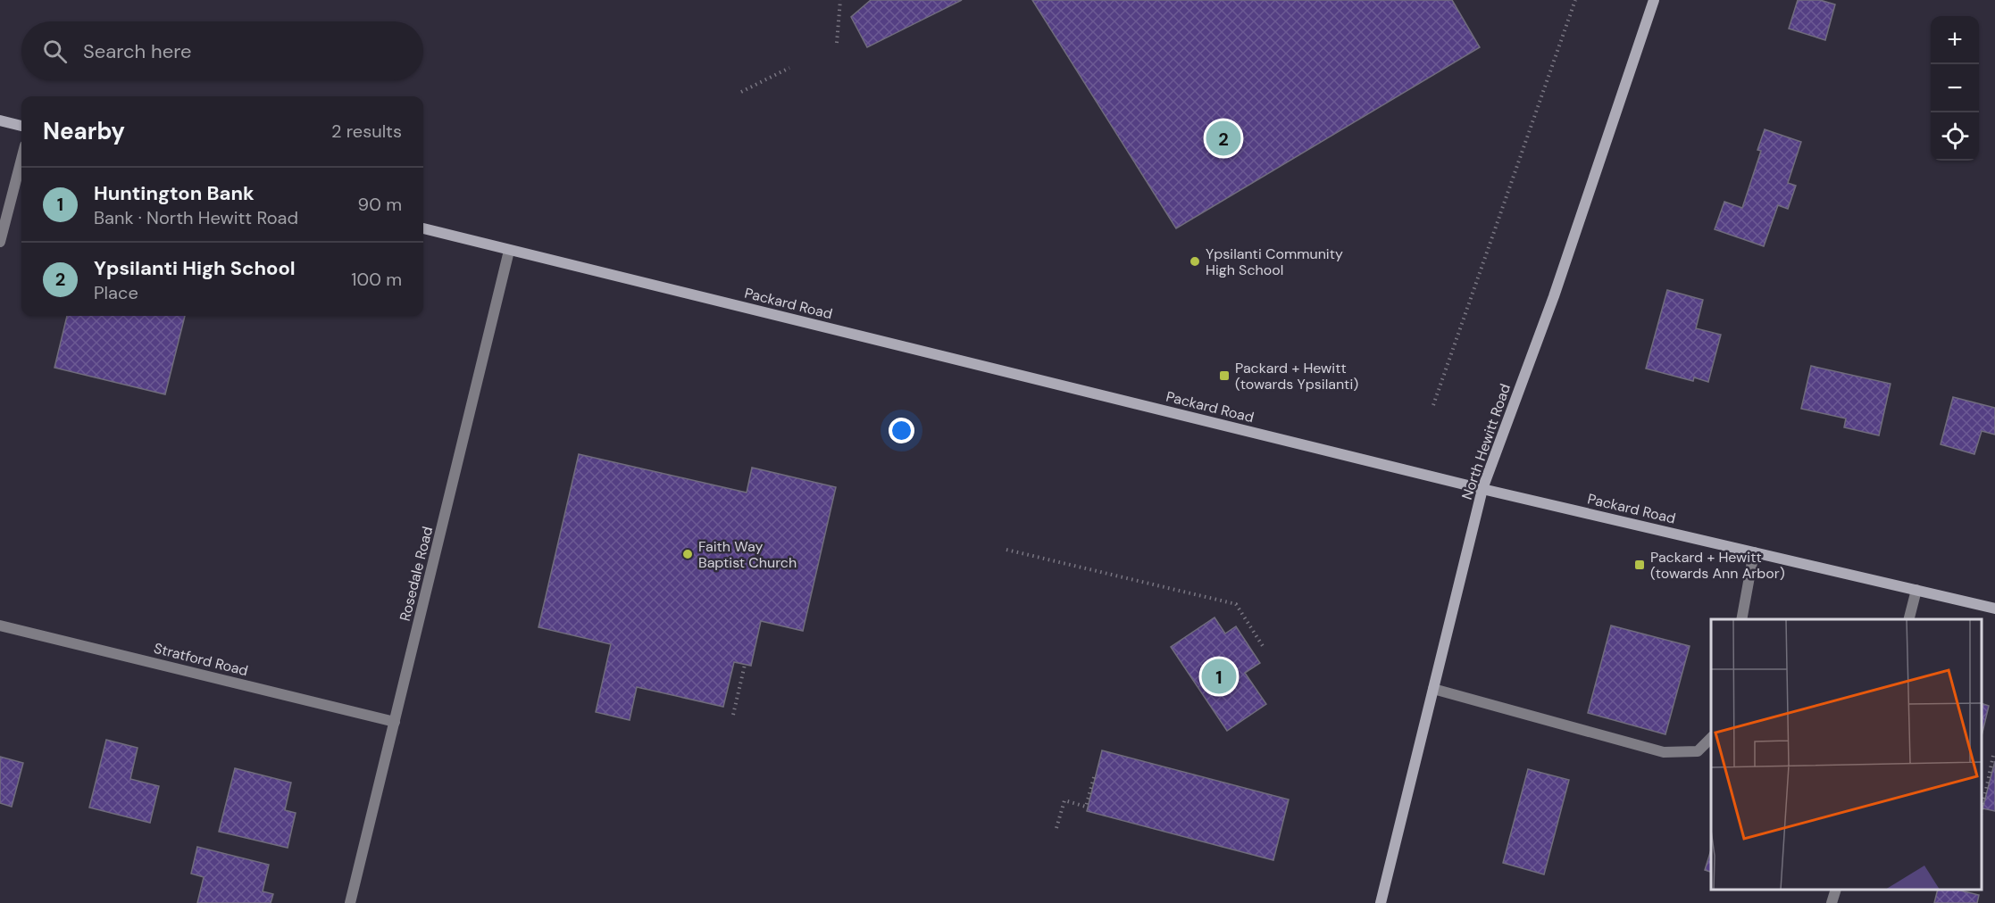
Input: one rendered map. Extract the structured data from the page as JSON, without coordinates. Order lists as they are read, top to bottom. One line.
{"streets":{"main road":["Packard Road","North Hewitt Road"],"street":["Rosedale Road","Stratford Road"]},"crossings":[["Packard Road","North Hewitt Road"],["Packard Road","Rosedale Road"],["Rosedale Road","Stratford Road"]],"places":{"other":["Ypsilanti Community High School","Faith Way Baptist Church"],"transit":["Packard + Hewitt (towards Ypsilanti)","Packard + Hewitt (towards Ann Arbor)"]},"page":{"map_buttons":["+","−"],"search":"Search here","heading":["Nearby","2 results"],"pins":["2","1"],"list":[{"mark":"1","name":"Huntington Bank","note":"Bank · North Hewitt Road","value":"90 m"},{"mark":"2","name":"Ypsilanti High School","note":"Place","value":"100 m"}]}}
